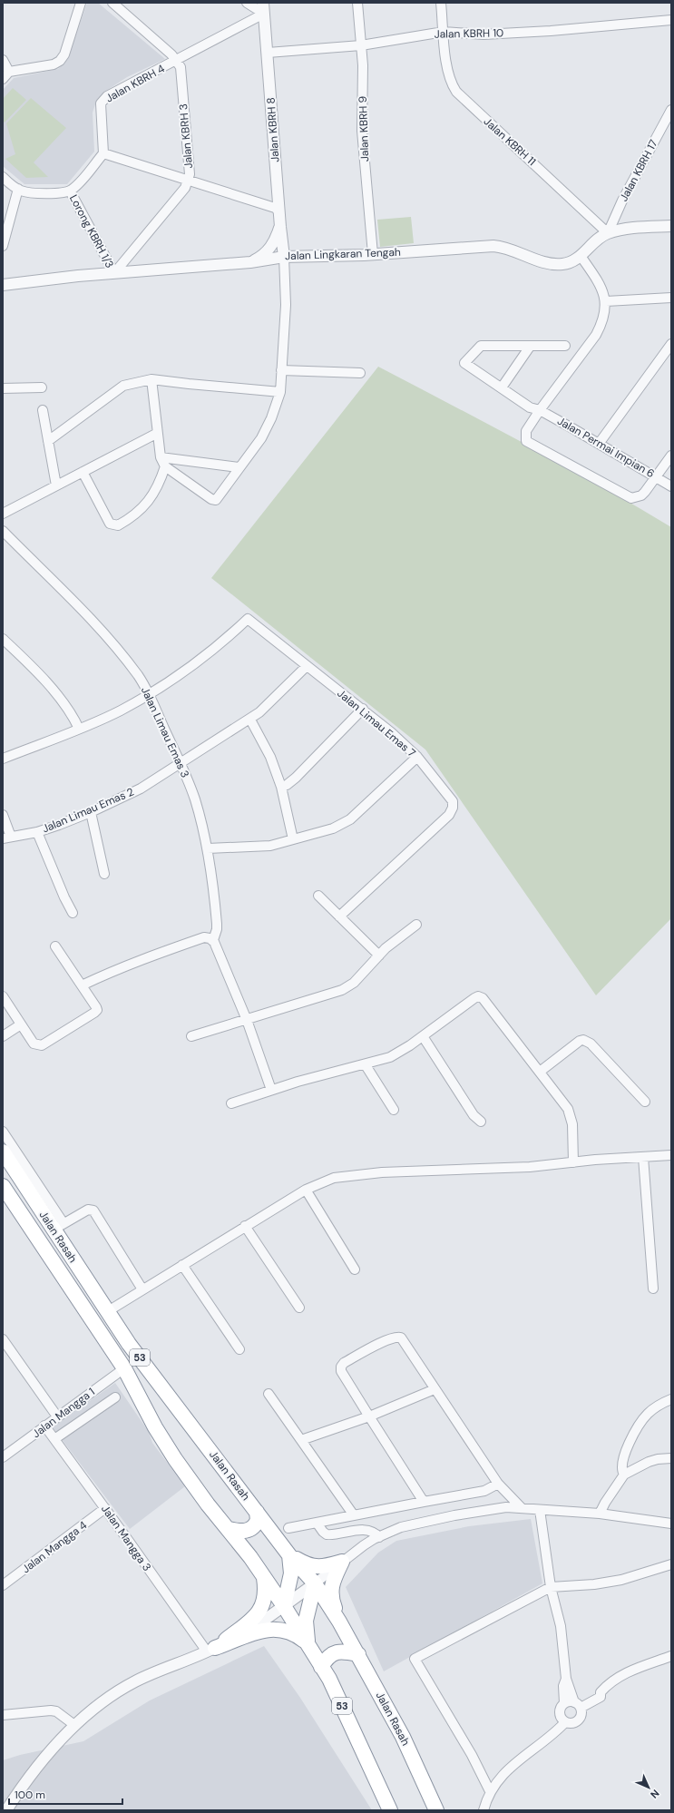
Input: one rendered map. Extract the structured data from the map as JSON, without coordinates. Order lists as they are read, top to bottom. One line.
{"streets":{"highway":["Jalan Rasah","53"],"street":["Jalan KBRH 10","Jalan KBRH 4","Jalan KBRH 9","Jalan KBRH 8","Jalan KBRH 3","Jalan KBRH 11","Jalan KBRH 17","Lorong KBRH 1/3","Jalan Lingkaran Tengah","Jalan Permai Impian 6","Jalan Limau Emas 7","Jalan Limau Emas 3","Jalan Limau Emas 2","Jalan Mangga 1","Jalan Mangga 3","Jalan Mangga 4"]},"crossings":[["Jalan KBRH 10","Jalan KBRH 9"],["Jalan KBRH 10","Jalan KBRH 8"],["Jalan KBRH 10","Jalan KBRH 11"],["Jalan KBRH 4","Jalan KBRH 8"],["Jalan KBRH 4","Jalan KBRH 3"],["Jalan KBRH 9","Jalan Lingkaran Tengah"],["Jalan KBRH 8","Jalan Lingkaran Tengah"],["Jalan KBRH 3","Lorong KBRH 1/3"],["Jalan KBRH 3","Jalan Lingkaran Tengah"],["Jalan KBRH 11","Jalan KBRH 17"],["Jalan KBRH 11","Jalan Lingkaran Tengah"],["Jalan KBRH 17","Jalan Lingkaran Tengah"],["Lorong KBRH 1/3","Jalan Lingkaran Tengah"],["Jalan Limau Emas 7","Jalan Limau Emas 3"],["Jalan Limau Emas 7","Jalan Limau Emas 2"],["Jalan Limau Emas 3","Jalan Limau Emas 2"],["Jalan Rasah","Jalan Mangga 1"],["Jalan Mangga 1","Jalan Mangga 3"],["Jalan Mangga 3","Jalan Mangga 4"]],"scale_bar":"100 m","north":"bottom right"}
